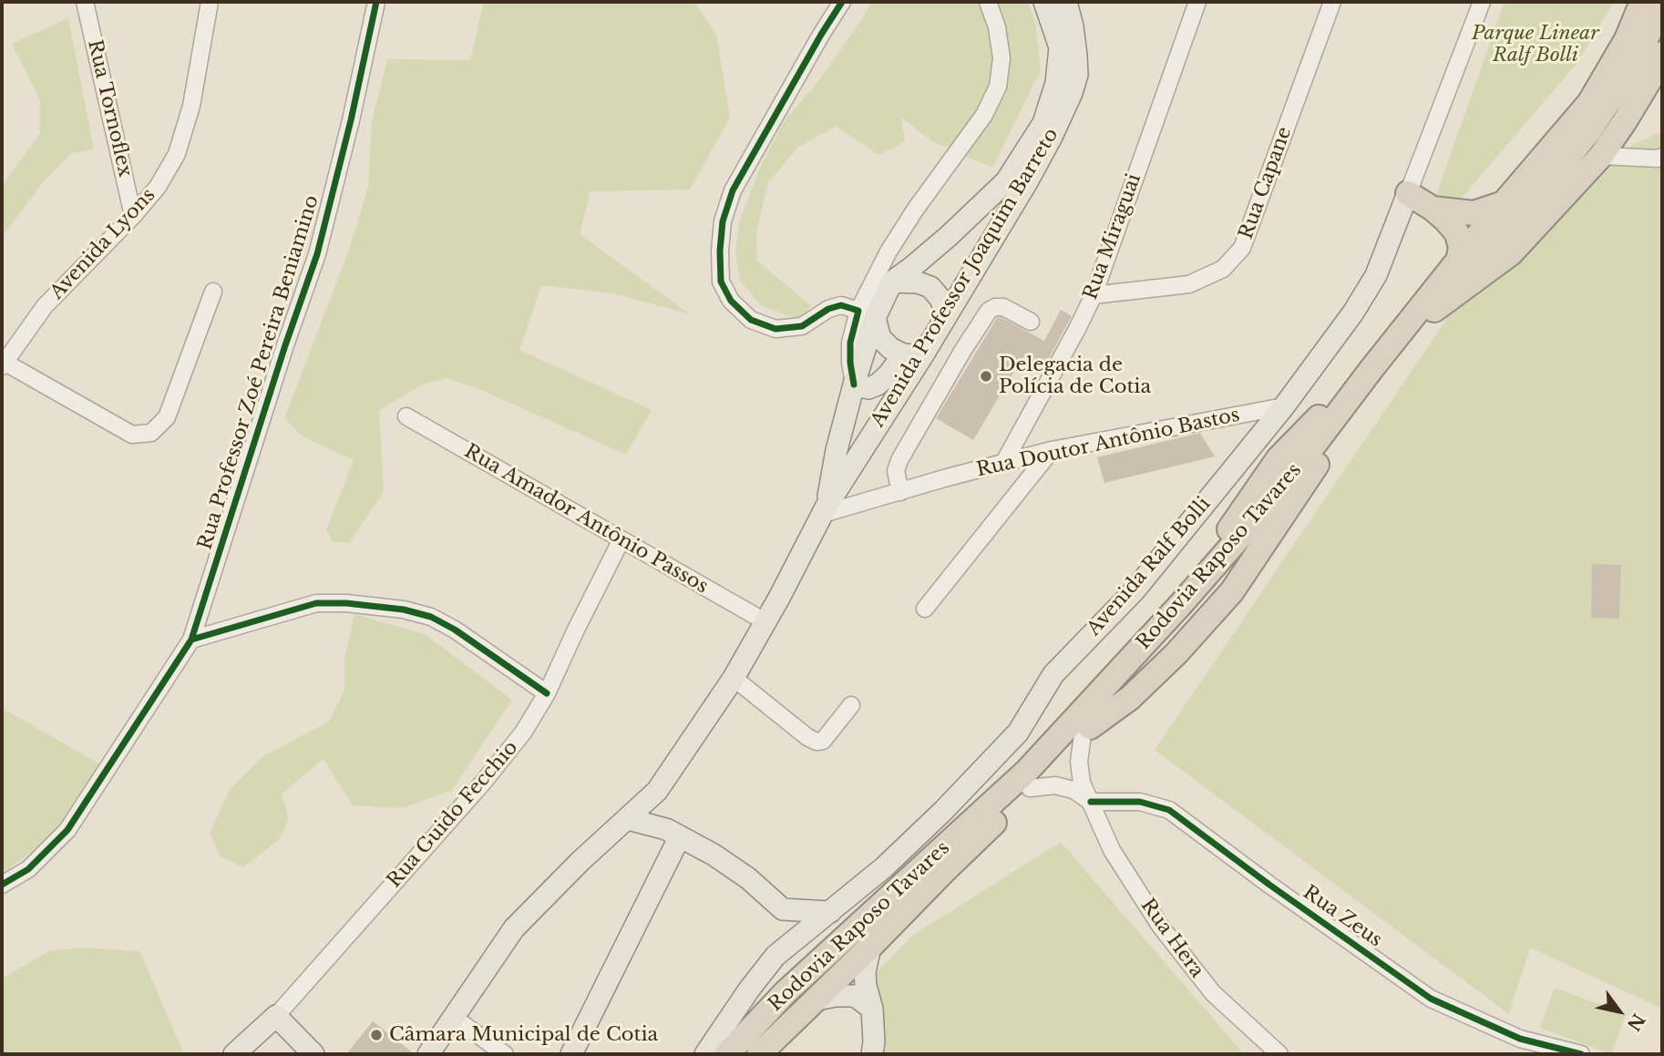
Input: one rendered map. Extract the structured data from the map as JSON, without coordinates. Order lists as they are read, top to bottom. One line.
{"streets":{"highway":["Rodovia Raposo Tavares"],"main road":["Avenida Professor Joaquim Barreto","Avenida Ralf Bolli","Rua Guido Fecchio"],"street":["Rua Tornoflex","Rua Capane","Rua Miraguai","Avenida Lyons","Rua Professor Zoé Pereira Beniamino","Rua Doutor Antônio Bastos","Rua Amador Antônio Passos","Rua Zeus","Rua Hera"]},"crossings":[["Rua Tornoflex","Avenida Lyons"],["Rua Capane","Rua Miraguai"],["Rua Miraguai","Rua Doutor Antônio Bastos"],["Avenida Professor Joaquim Barreto","Rua Doutor Antônio Bastos"],["Avenida Professor Joaquim Barreto","Rua Amador Antônio Passos"],["Rua Doutor Antônio Bastos","Avenida Ralf Bolli"],["Rua Amador Antônio Passos","Rua Guido Fecchio"],["Rodovia Raposo Tavares","Rua Hera"],["Rua Zeus","Rua Hera"]],"parks":["Parque Linear Ralf Bolli"],"places":["Delegacia de Polícia de Cotia","Câmara Municipal de Cotia"],"north":"bottom right"}
